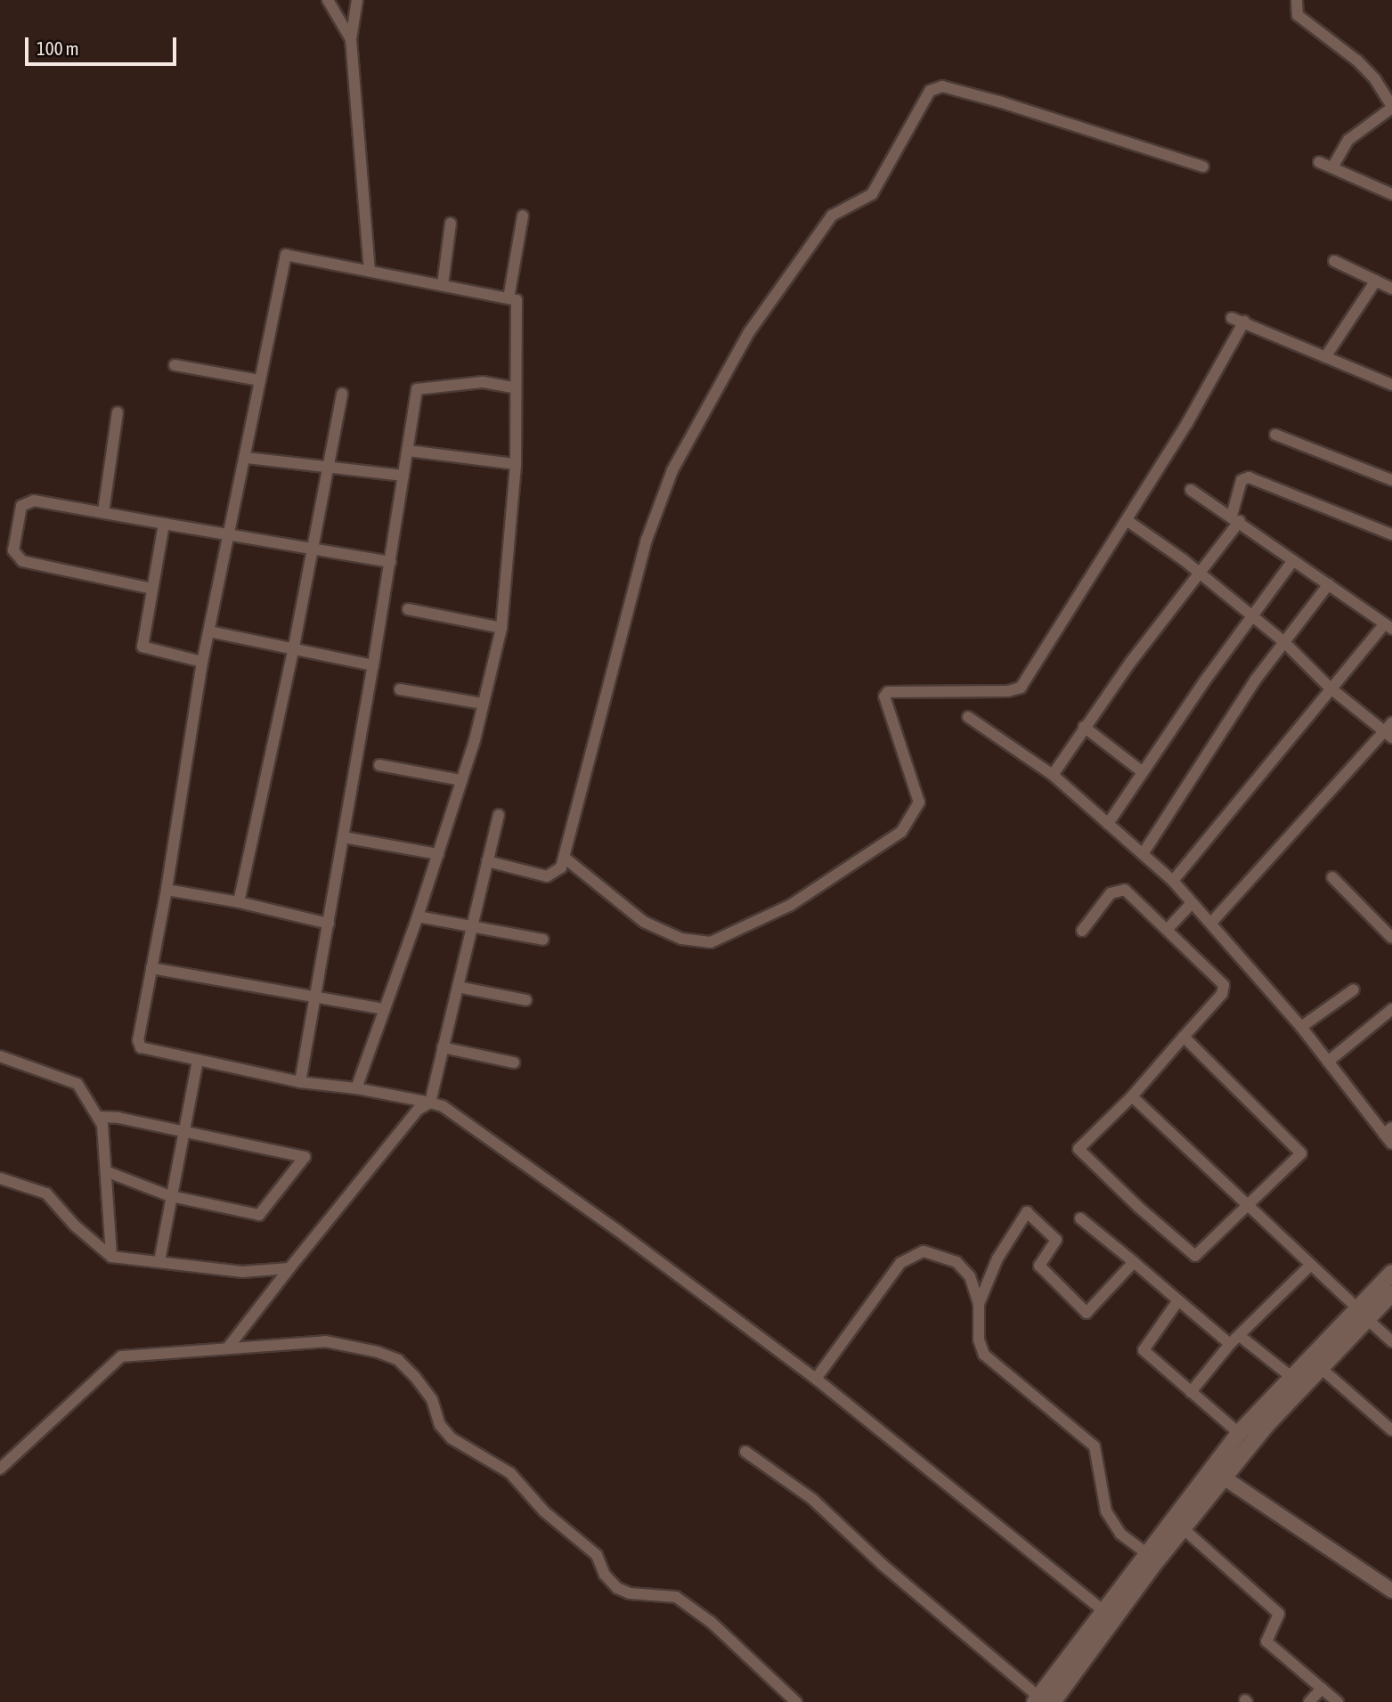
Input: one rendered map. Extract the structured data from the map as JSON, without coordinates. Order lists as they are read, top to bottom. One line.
{"scale_bar":"100 m"}
